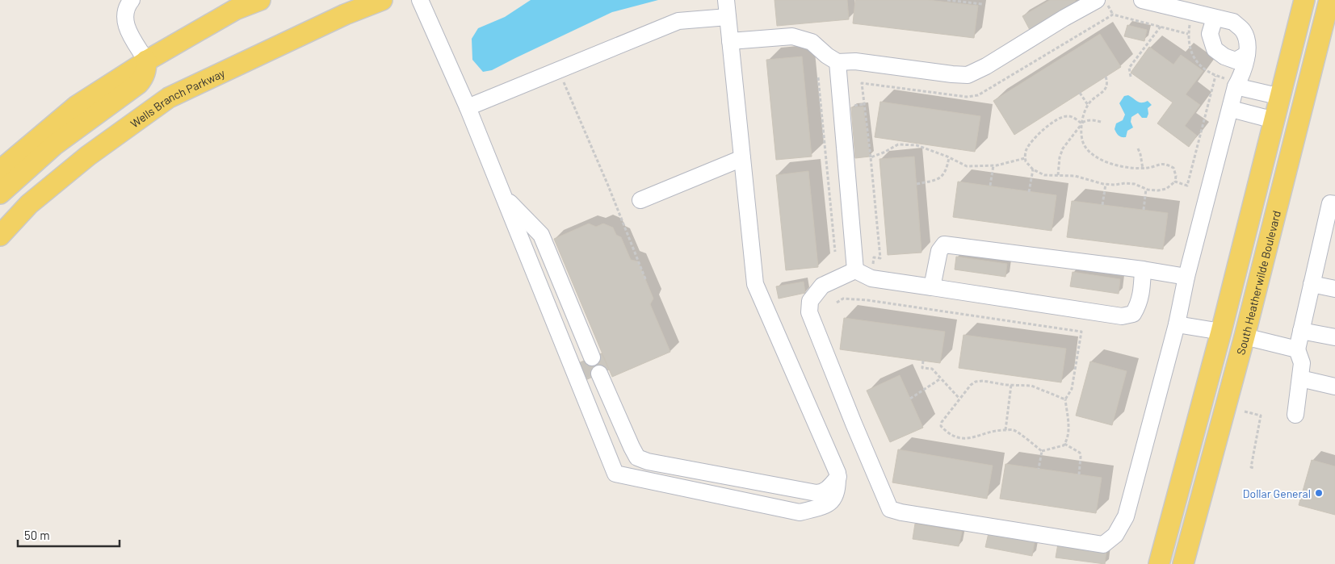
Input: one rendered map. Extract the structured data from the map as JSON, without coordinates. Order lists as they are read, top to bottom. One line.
{"streets":{"main road":["Wells Branch Parkway","South Heatherwilde Boulevard"]},"places":["Dollar General"],"scale_bar":"50 m"}
